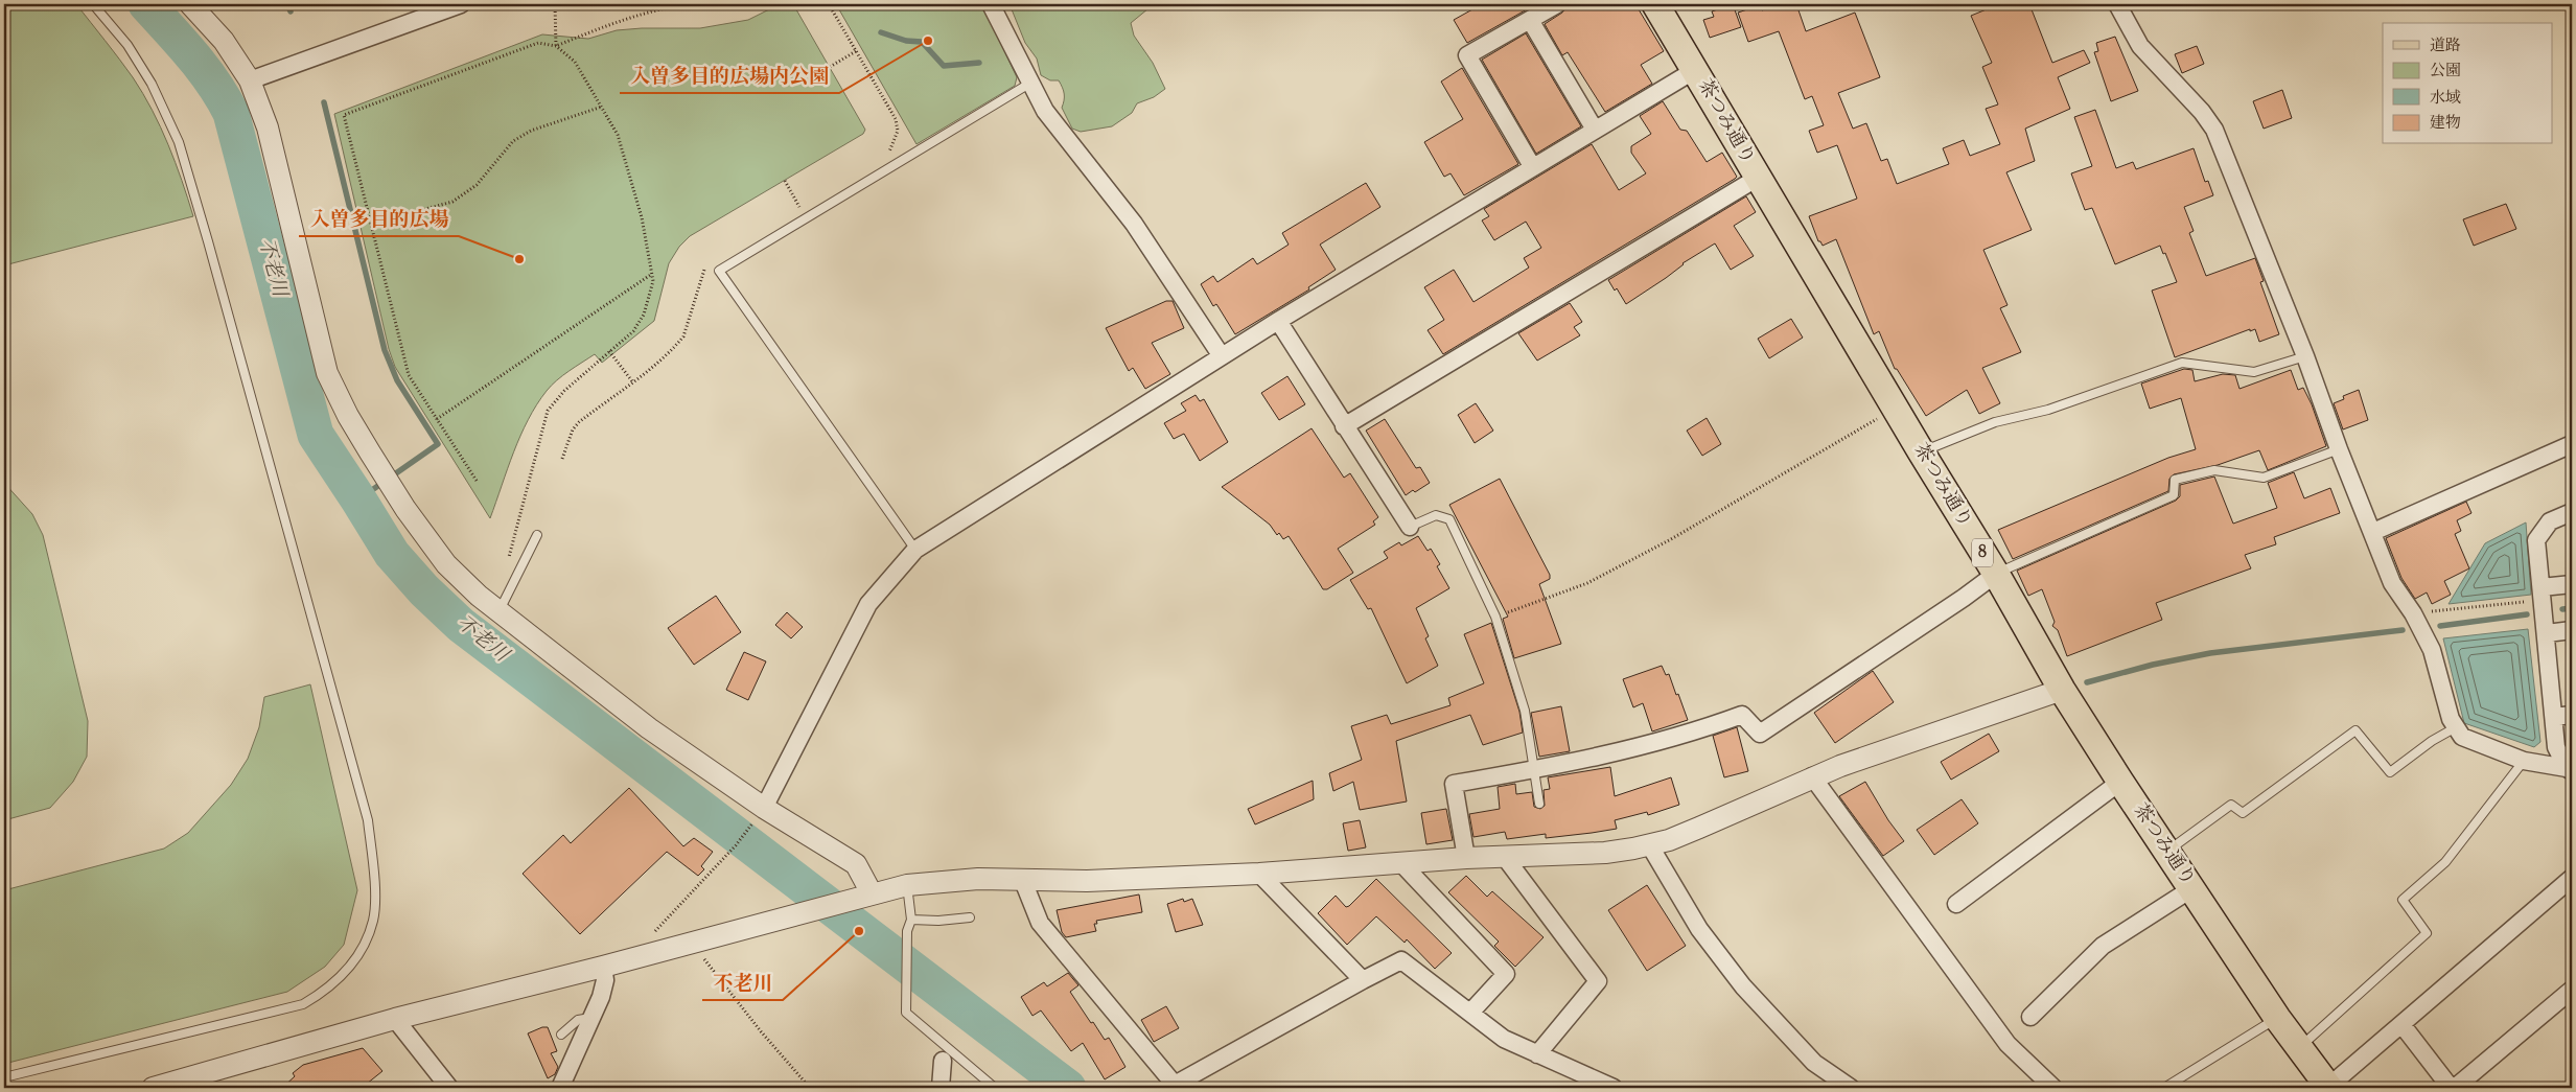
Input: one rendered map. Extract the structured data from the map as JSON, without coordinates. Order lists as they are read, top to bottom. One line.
{"streets":{"main road":["茶つみ通り","8"]},"water":["不老川"],"places":["入曽多目的広場内公園","入曽多目的広場","不老川"],"legend":["道路","公園","水域","建物"]}
